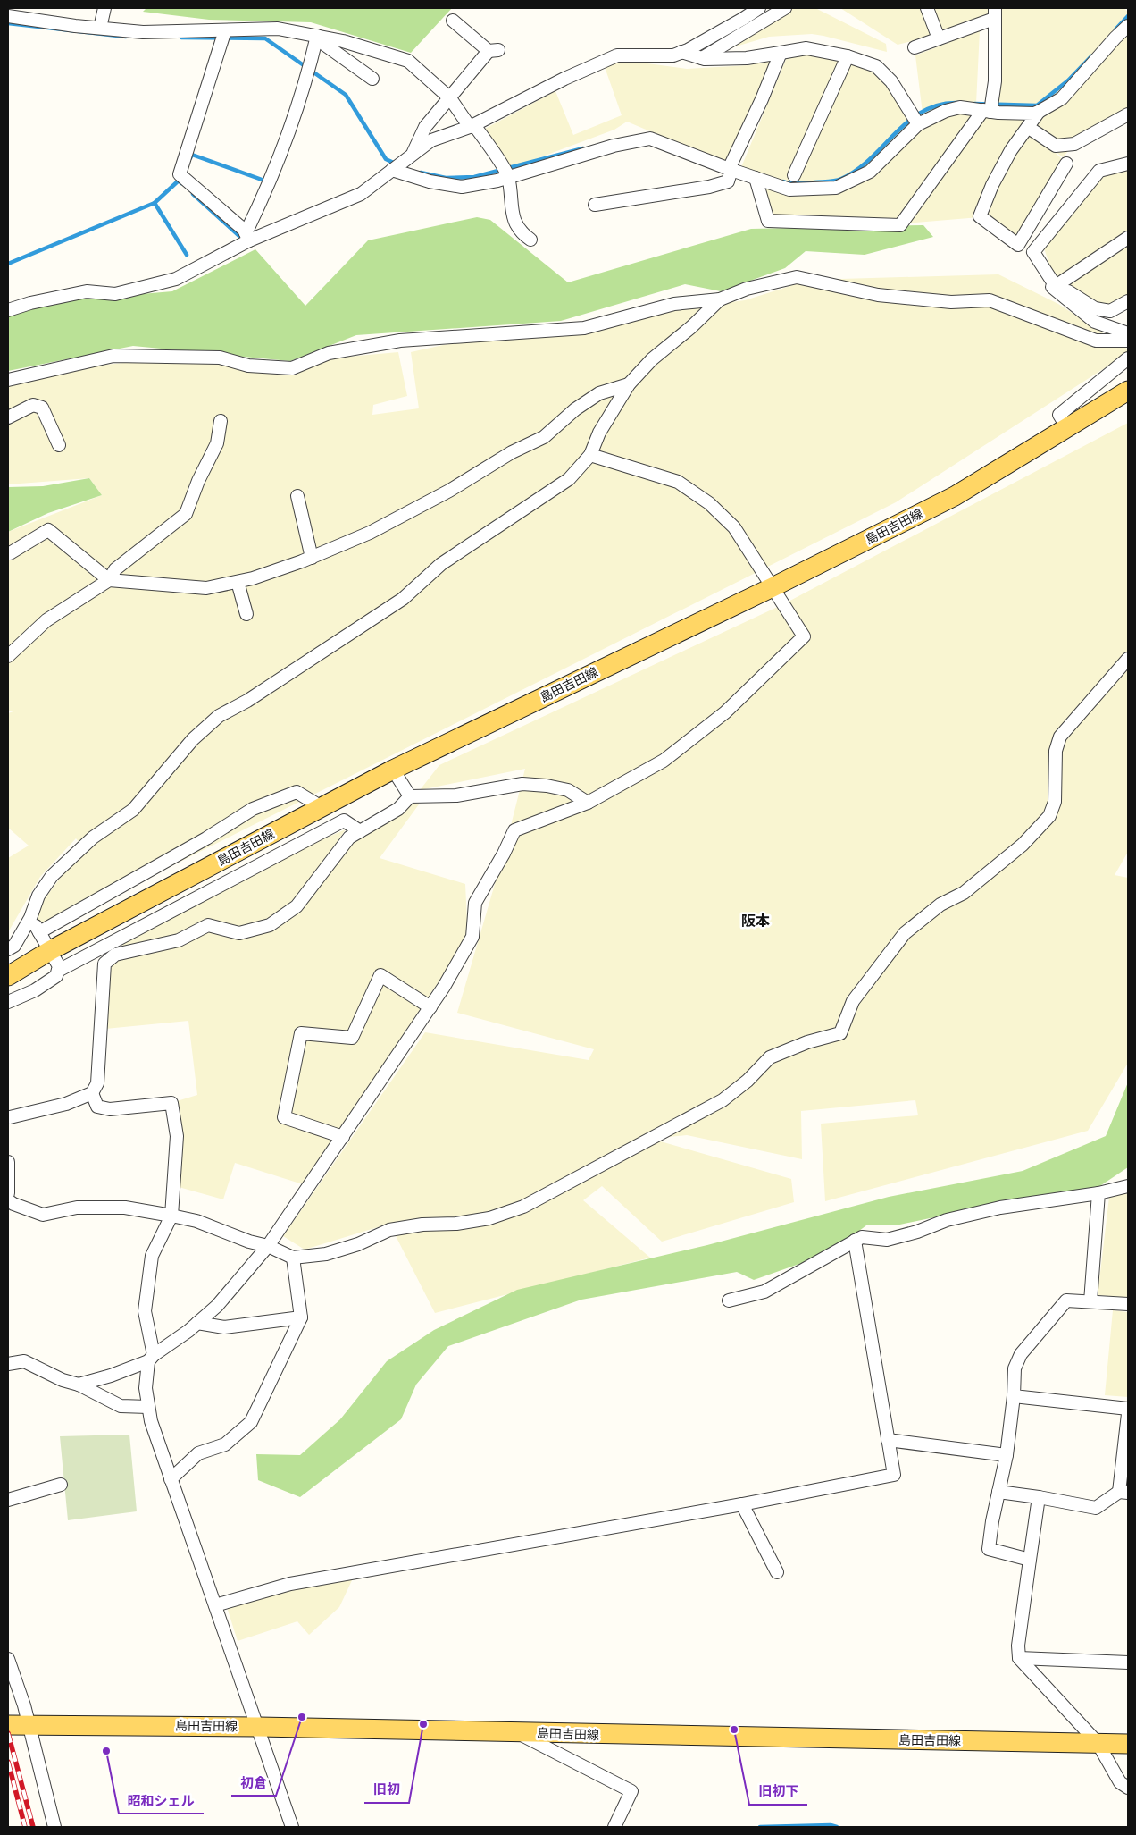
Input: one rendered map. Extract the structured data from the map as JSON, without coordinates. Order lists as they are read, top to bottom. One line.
{"streets":{"main road":["島田吉田線"]},"districts":["阪本"],"places":["初倉","旧初","旧初下","昭和シェル"]}
